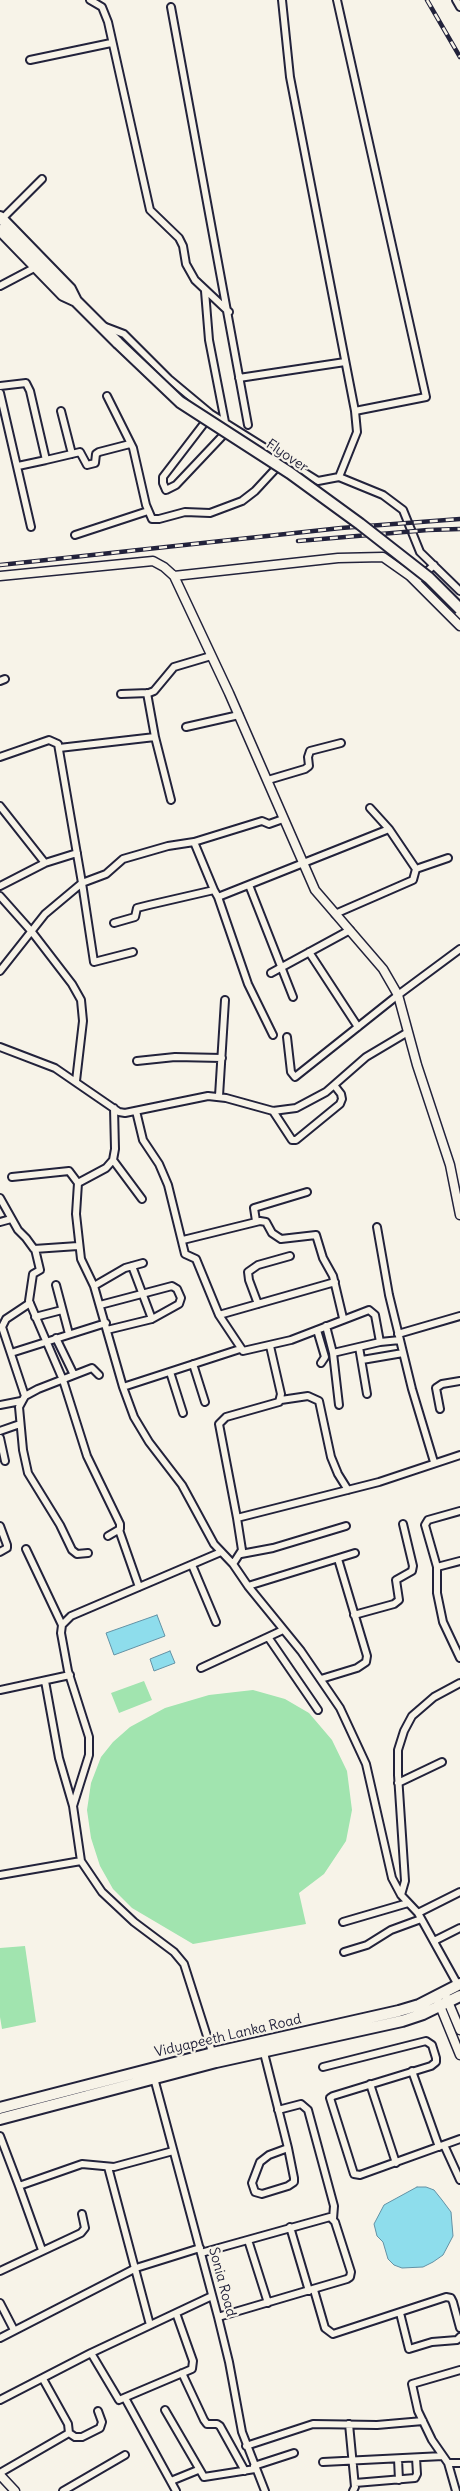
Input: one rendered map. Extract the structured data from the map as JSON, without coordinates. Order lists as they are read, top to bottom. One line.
{"streets":{"main road":["Flyover","Vidyapeeth Lanka Road"],"street":["Sonia Road"]},"crossings":[["Vidyapeeth Lanka Road","Sonia Road"]]}
